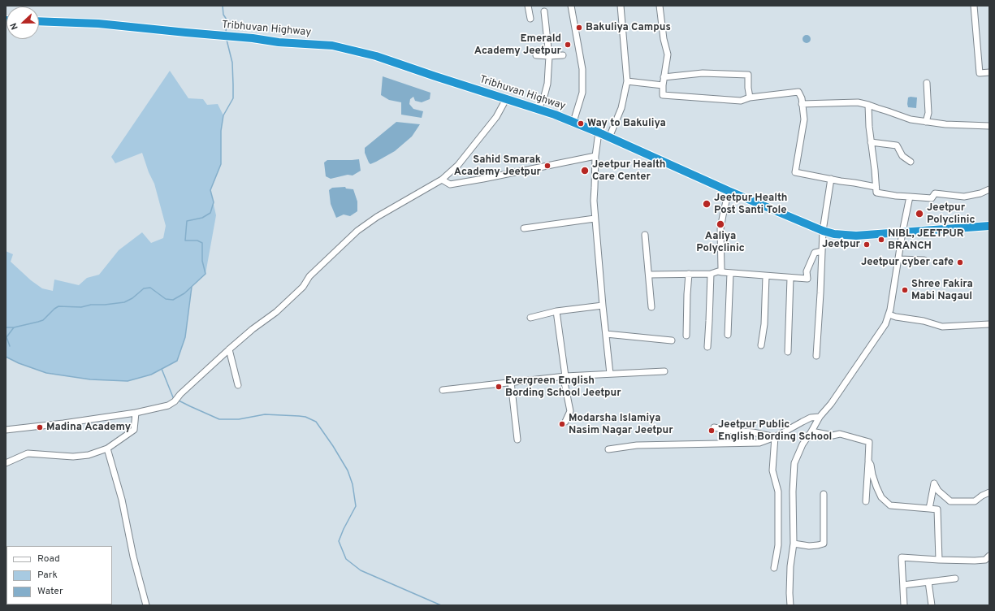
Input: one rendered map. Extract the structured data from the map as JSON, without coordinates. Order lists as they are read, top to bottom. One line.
{"streets":{"highway":["Tribhuvan Highway"]},"places":["Bakuliya Campus","Emerald Academy Jeetpur","Way to Bakuliya","Sahid Smarak Academy Jeetpur","Jeetpur Health Care Center","Jeetpur Health Post Santi Tole","Jeetpur Polyclinic","Aaliya Polyclinic","NIBL, JEETPUR BRANCH","Jeetpur","Jeetpur cyber cafe","Shree Fakira Mabi Nagaul","Evergreen English Bording School Jeetpur","Modarsha Islamiya Nasim Nagar Jeetpur","Madina Academy","Jeetpur Public English Bording School"],"legend":["Road","Park","Water"],"north":"left"}
